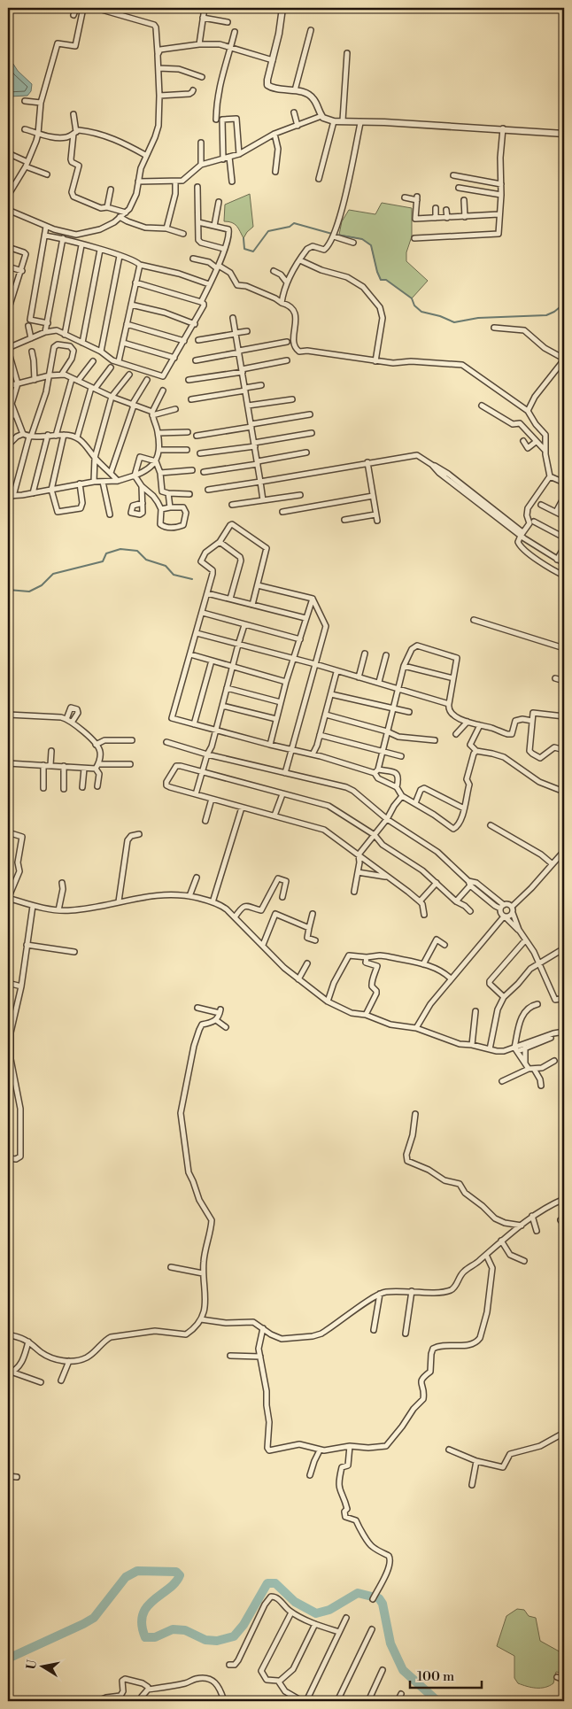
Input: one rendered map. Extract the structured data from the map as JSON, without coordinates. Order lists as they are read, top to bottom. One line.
{"scale_bar":"100 m","north":"left"}
